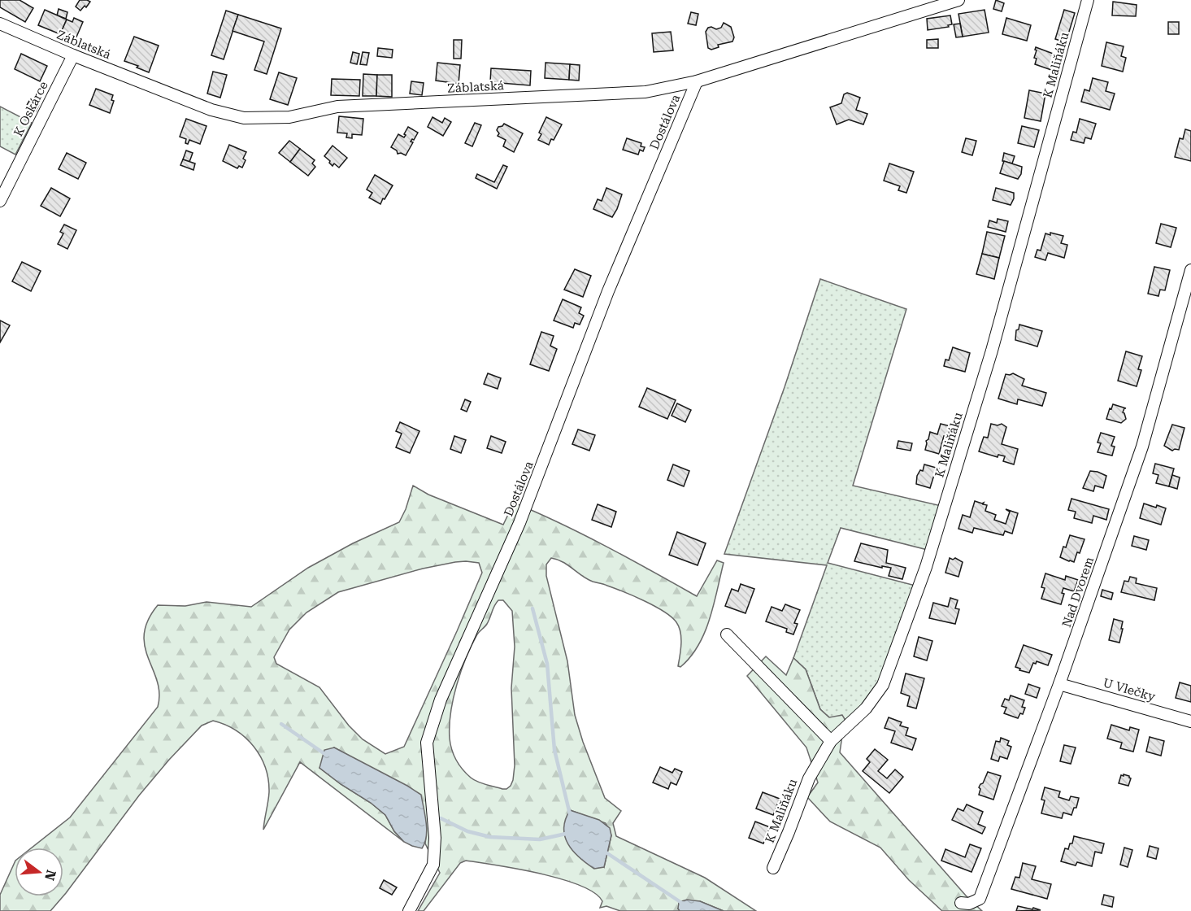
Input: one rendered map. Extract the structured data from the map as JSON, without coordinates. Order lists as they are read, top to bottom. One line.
{"streets":{"street":["Záblatská","K Maliňáku","K Oskárce","Dostálova","Nad Dvorem","U Vlečky"]},"crossings":[["Záblatská","K Oskárce"],["Záblatská","Dostálova"],["Nad Dvorem","U Vlečky"]],"north":"right"}
